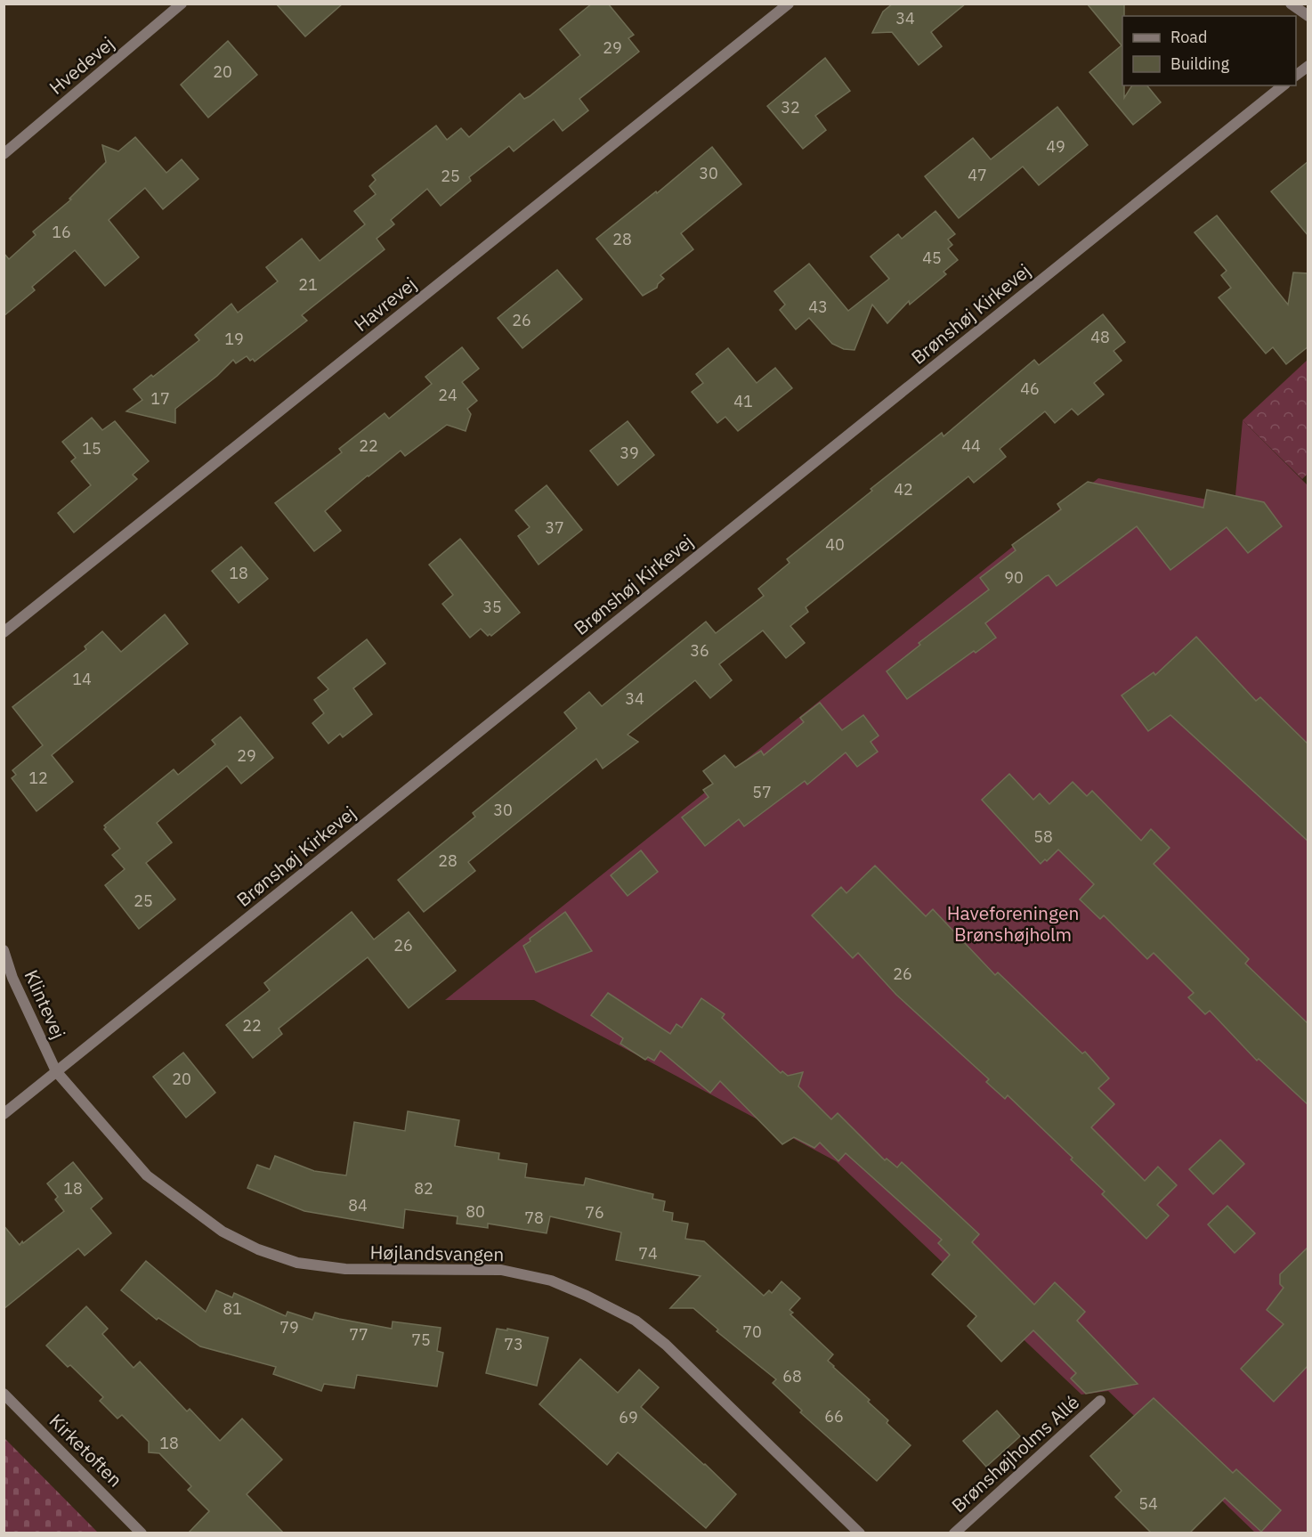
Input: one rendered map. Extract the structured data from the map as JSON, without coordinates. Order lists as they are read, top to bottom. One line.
{"streets":{"street":["Hvedevej","Havrevej","Brønshøj Kirkevej","Klintevej","Højlandsvangen","Kirketoften","Brønshøjholms Allé"]},"crossings":[["Brønshøj Kirkevej","Klintevej"],["Brønshøj Kirkevej","Højlandsvangen"],["Klintevej","Højlandsvangen"]],"parks":["Haveforeningen Brønshøjholm"],"house_numbers":["34","29","20","32","49","30","47","25","16","28","45","21","43","26","48","19","46","24","17","41","22","44","15","39","42","37","40","18","90","35","36","14","34","29","12","57","30","58","28","25","26","26","22","20","18","82","84","80","76","78","74","81","79","70","77","75","73","68","66","69","18","54"],"legend":["Road","Building"]}
